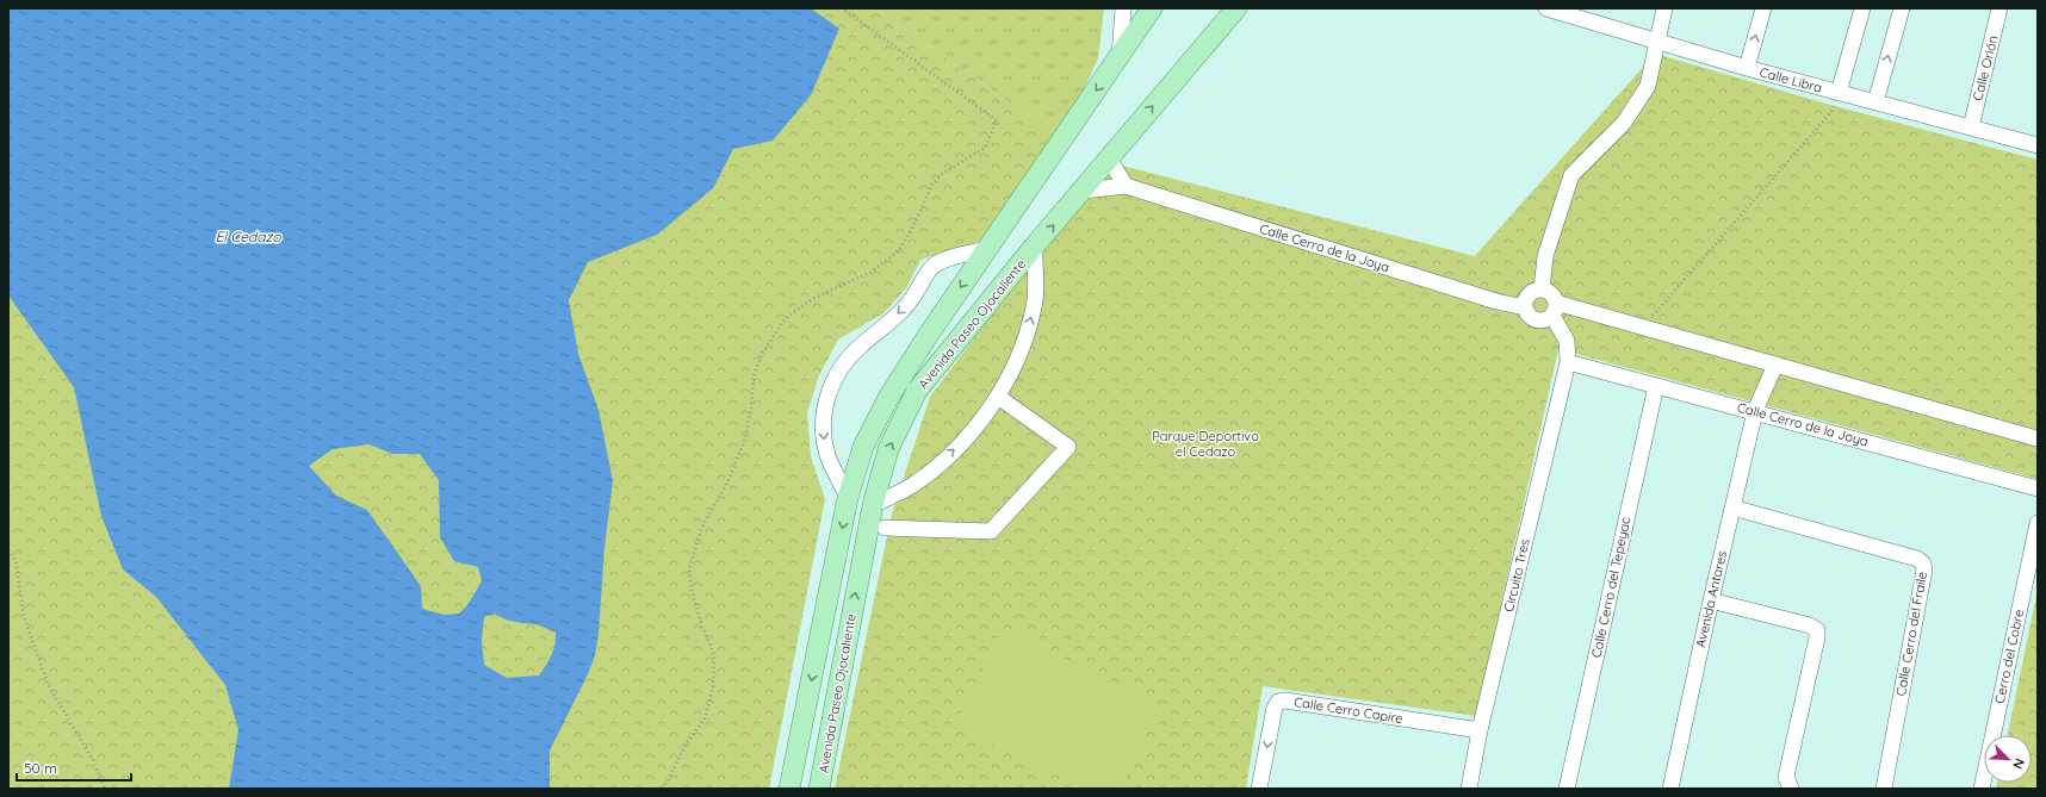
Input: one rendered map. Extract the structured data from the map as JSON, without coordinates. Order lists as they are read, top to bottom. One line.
{"streets":{"main road":["Avenida Paseo Ojocaliente"],"street":["Calle Orión","Calle Libra","Calle Cerro de la Joya","Circuito Tres","Calle Cerro del Tepeyac","Avenida Antares","Calle Cerro del Fraile","Cerro del Cobre","Calle Cerro Capire"]},"crossings":[["Calle Orión","Calle Libra"],["Calle Cerro de la Joya","Circuito Tres"],["Calle Cerro de la Joya","Calle Cerro del Tepeyac"],["Calle Cerro de la Joya","Avenida Antares"],["Circuito Tres","Calle Cerro Capire"],["Avenida Antares","Calle Cerro del Fraile"]],"water":["El Cedazo"],"parks":["Parque Deportivo el Cedazo"],"scale_bar":"50 m","north":"bottom right"}
